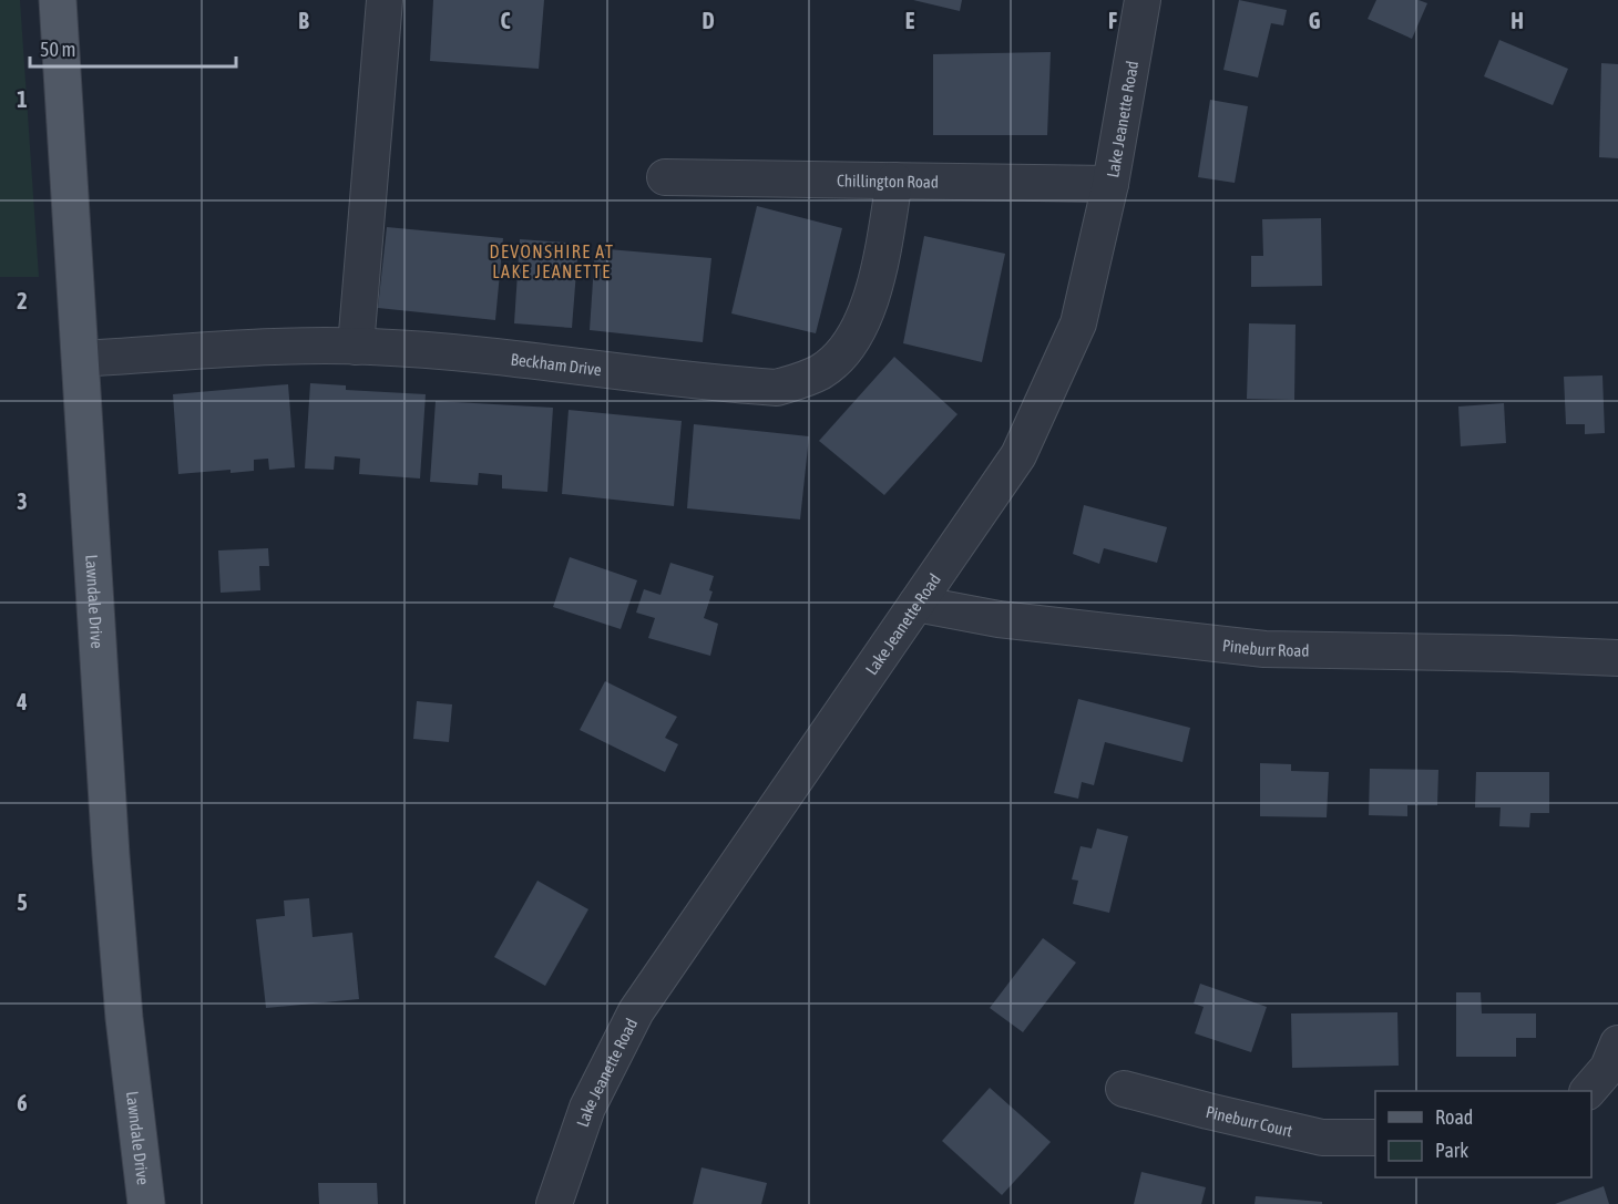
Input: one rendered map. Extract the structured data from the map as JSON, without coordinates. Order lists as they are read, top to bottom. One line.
{"streets":{"main road":["Lawndale Drive"],"street":["Lake Jeanette Road","Chillington Road","Beckham Drive","Pineburr Road","Pineburr Court"]},"crossings":[["Lake Jeanette Road","Chillington Road"],["Lake Jeanette Road","Pineburr Road"],["Chillington Road","Beckham Drive"],["Beckham Drive","Lawndale Drive"]],"districts":["DEVONSHIRE AT LAKE JEANETTE"],"legend":["Road","Park"],"scale_bar":"50 m","grid":{"columns":["B","C","D","E","F","G","H"],"rows":["1","2","3","4","5","6"]}}
